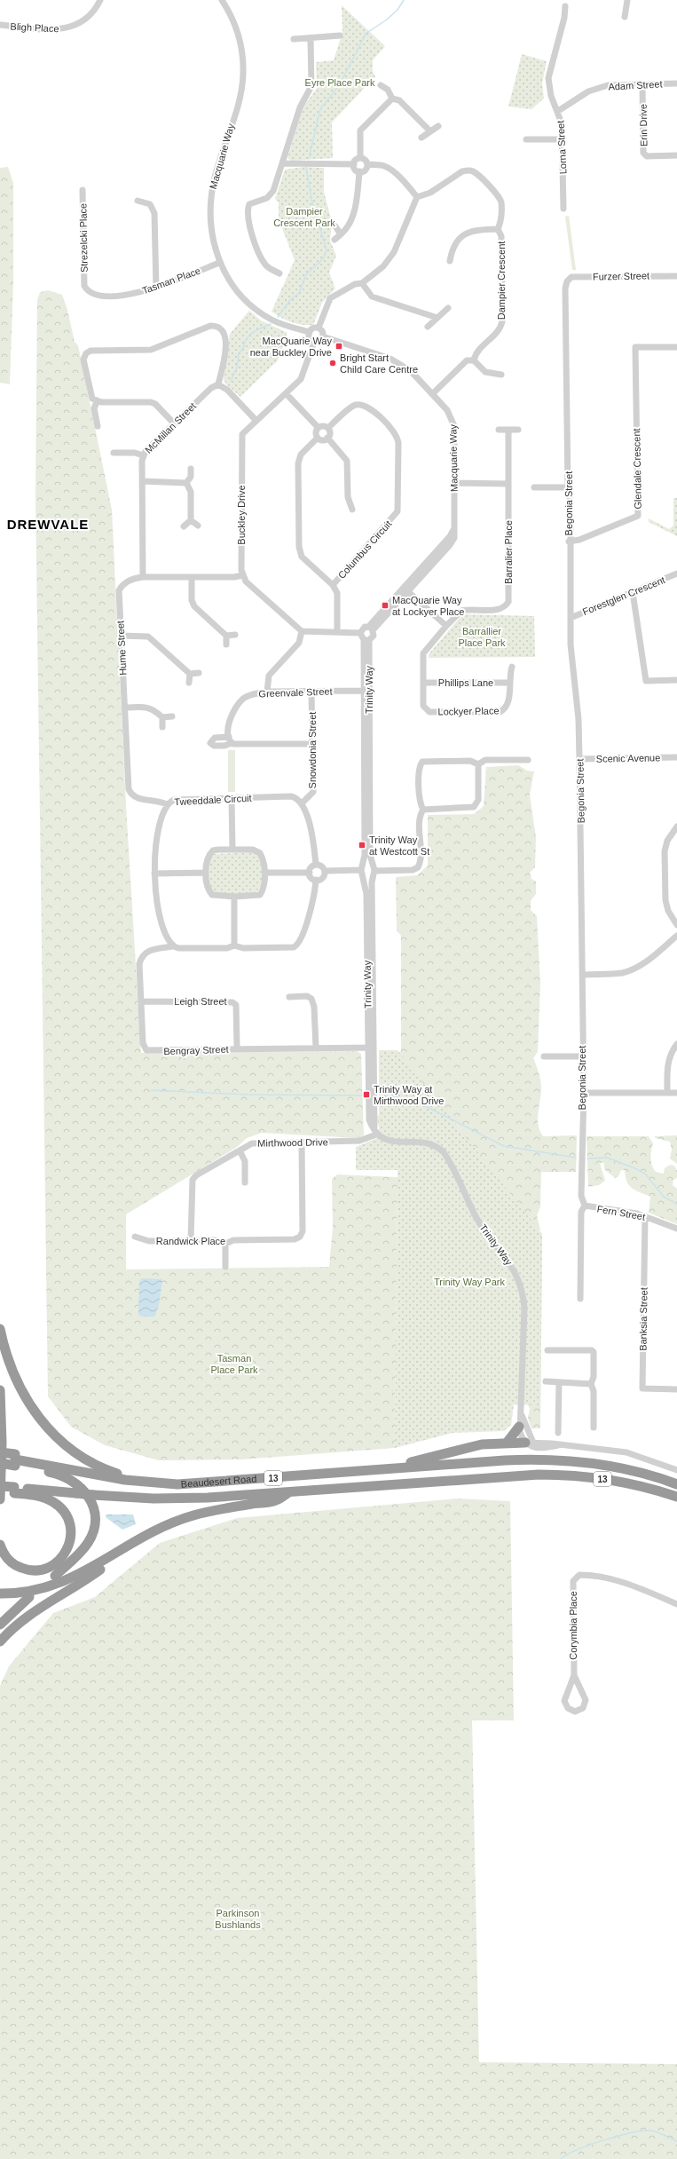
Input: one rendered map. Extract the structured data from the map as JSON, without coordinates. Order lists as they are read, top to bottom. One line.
{"streets":{"highway":["13","Beaudesert Road"],"street":["Bligh Place","Adam Street","Erin Drive","Lorna Street","Macquarie Way","Strezelcki Place","Furzer Street","Tasman Place","Dampier Crescent","McMillan Street","Glendale Crescent","Begonia Street","Buckley Drive","Columbus Circuit","Barralier Place","Forestglen Crescent","Hume Street","Phillips Lane","Trinity Way","Greenvale Street","Lockyer Place","Snowdonia Street","Scenic Avenue","Tweeddale Circuit","Leigh Street","Bengray Street","Mirthwood Drive","Fern Street","Randwick Place","Banksia Street","Corymbia Place"]},"crossings":[["Adam Street","Erin Drive"],["Adam Street","Lorna Street"],["Macquarie Way","Tasman Place"],["Macquarie Way","Buckley Drive"],["Macquarie Way","Trinity Way"],["Strezelcki Place","Tasman Place"],["Furzer Street","Begonia Street"],["McMillan Street","Hume Street"],["Glendale Crescent","Begonia Street"],["Begonia Street","Forestglen Crescent"],["Begonia Street","Scenic Avenue"],["Begonia Street","Fern Street"],["Buckley Drive","Hume Street"],["Barralier Place","Lockyer Place"],["Hume Street","Tweeddale Circuit"],["Phillips Lane","Lockyer Place"],["Trinity Way","Greenvale Street"],["Trinity Way","Bengray Street"],["Trinity Way","Mirthwood Drive"],["Greenvale Street","Snowdonia Street"],["Snowdonia Street","Tweeddale Circuit"],["Tweeddale Circuit","Bengray Street"],["Leigh Street","Bengray Street"],["Mirthwood Drive","Randwick Place"],["Fern Street","Banksia Street"],["13","Beaudesert Road"]],"districts":["DREWVALE"],"parks":["Eyre Place Park","Dampier Crescent Park","Barrallier Place Park","Trinity Way Park","Tasman Place Park","Parkinson Bushlands"],"places":{"transit":["MacQuarie Way near Buckley Drive","MacQuarie Way at Lockyer Place","Trinity Way at Westcott St","Trinity Way at Mirthwood Drive"],"other":["Bright Start Child Care Centre"]}}
